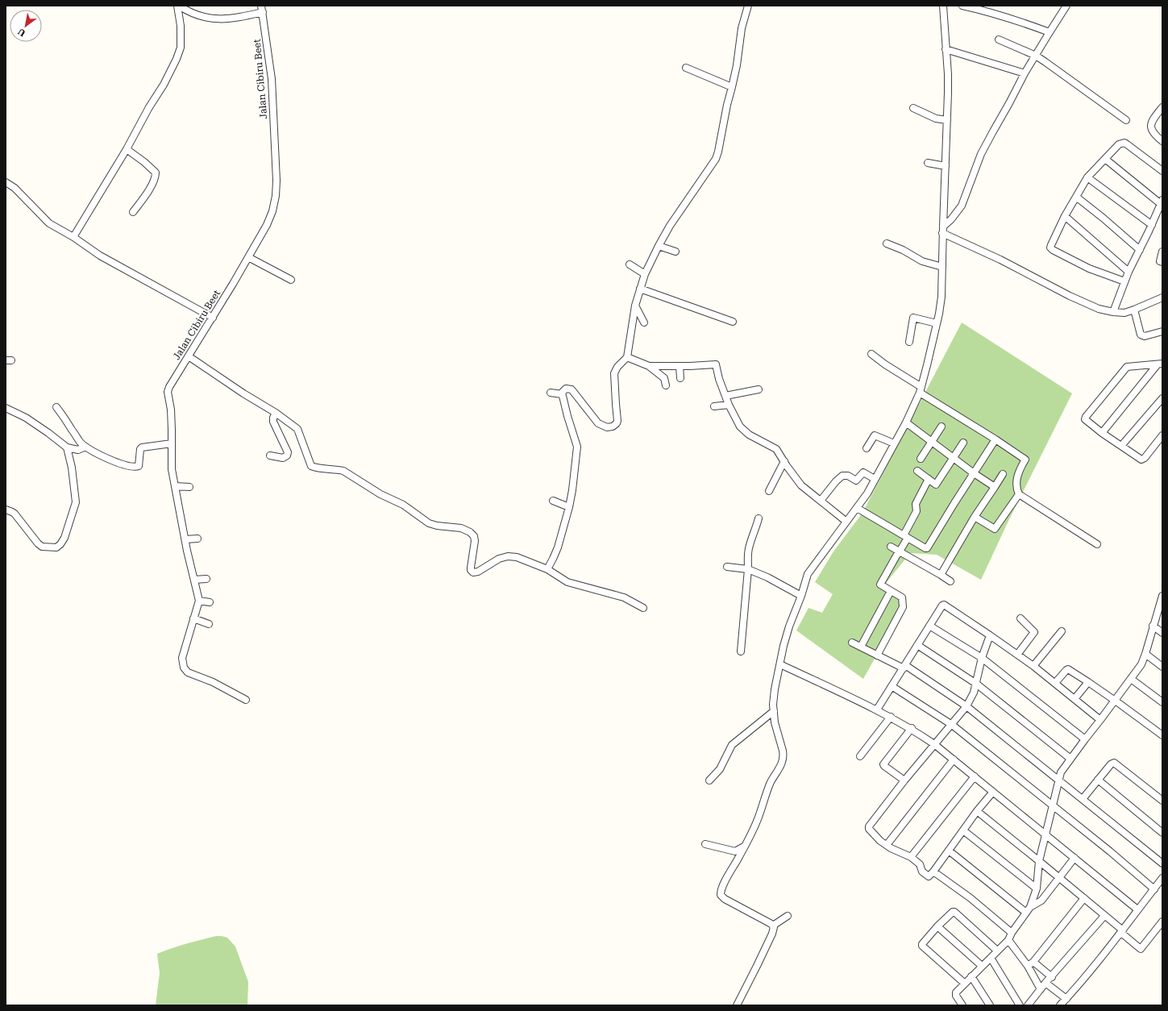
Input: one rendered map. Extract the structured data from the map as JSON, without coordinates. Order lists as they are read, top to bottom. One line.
{"streets":{"street":["Jalan Cibiru Beet"]},"north":"bottom left"}
